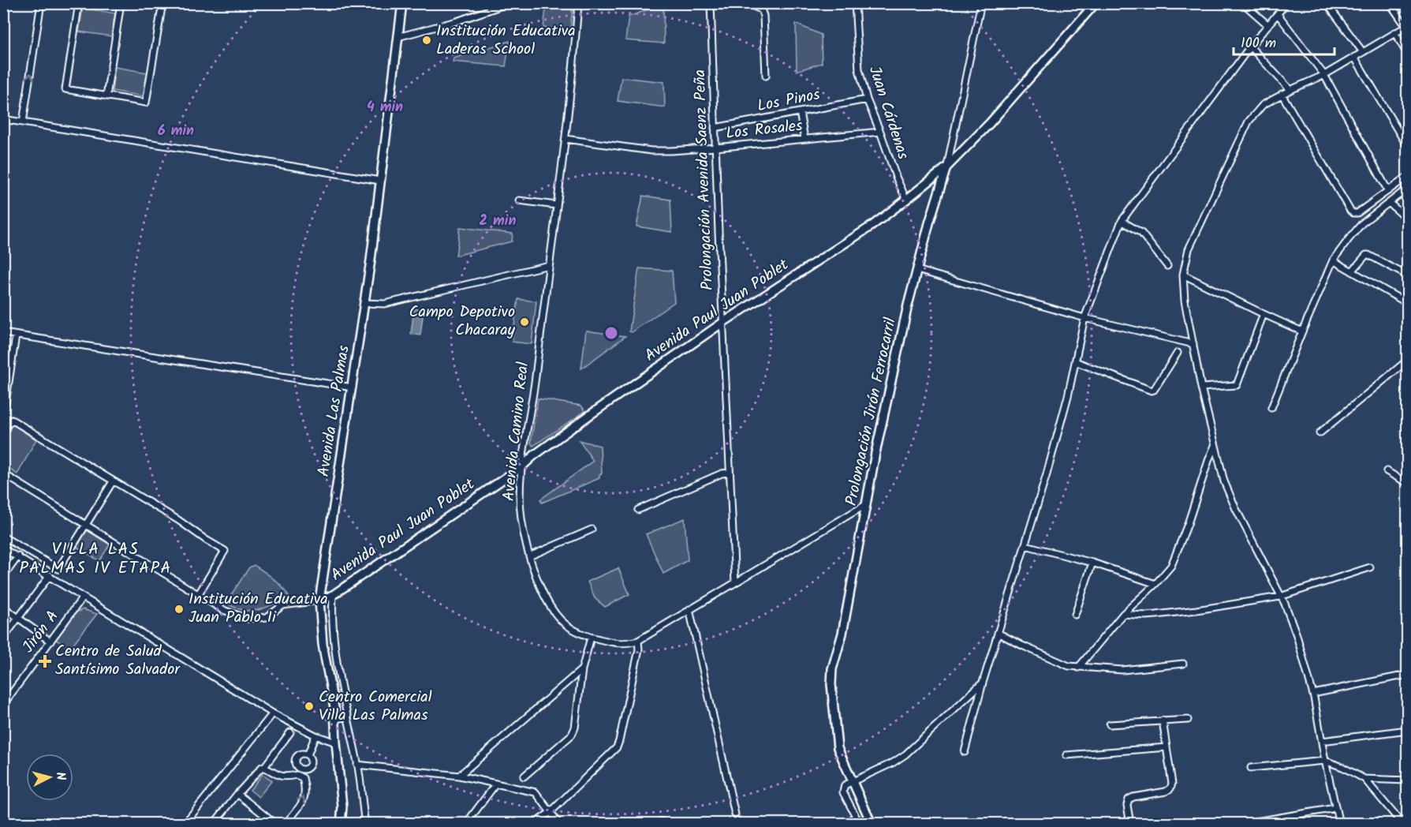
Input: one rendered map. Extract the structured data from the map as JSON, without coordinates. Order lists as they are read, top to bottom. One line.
{"streets":{"street":["Los Pinos","Juan Cárdenas","Los Rosales","Prolongación Avenida Saenz Peña","Avenida Paul Juan Poblet","Avenida Las Palmas","Prolongación Jirón Ferrocarril","Avenida Camino Real","Jirón A"]},"crossings":[["Los Pinos","Juan Cárdenas"],["Los Pinos","Prolongación Avenida Saenz Peña"],["Juan Cárdenas","Los Rosales"],["Juan Cárdenas","Avenida Paul Juan Poblet"],["Los Rosales","Prolongación Avenida Saenz Peña"],["Los Rosales","Avenida Camino Real"],["Prolongación Avenida Saenz Peña","Avenida Paul Juan Poblet"],["Prolongación Avenida Saenz Peña","Avenida Camino Real"],["Avenida Paul Juan Poblet","Avenida Las Palmas"],["Avenida Paul Juan Poblet","Prolongación Jirón Ferrocarril"],["Avenida Paul Juan Poblet","Avenida Camino Real"],["Prolongación Jirón Ferrocarril","Avenida Camino Real"]],"districts":["VILLA LAS PALMAS IV ETAPA"],"places":{"other":["Institución Educativa Laderas School","Campo Depotivo Chacaray","Institución Educativa Juan Pablo Ii","Centro Comercial Villa Las Palmas"],"health":["Centro de Salud Santísimo Salvador"]},"scale_bar":"100 m","north":"right","rings":["4 min","6 min","2 min"]}
